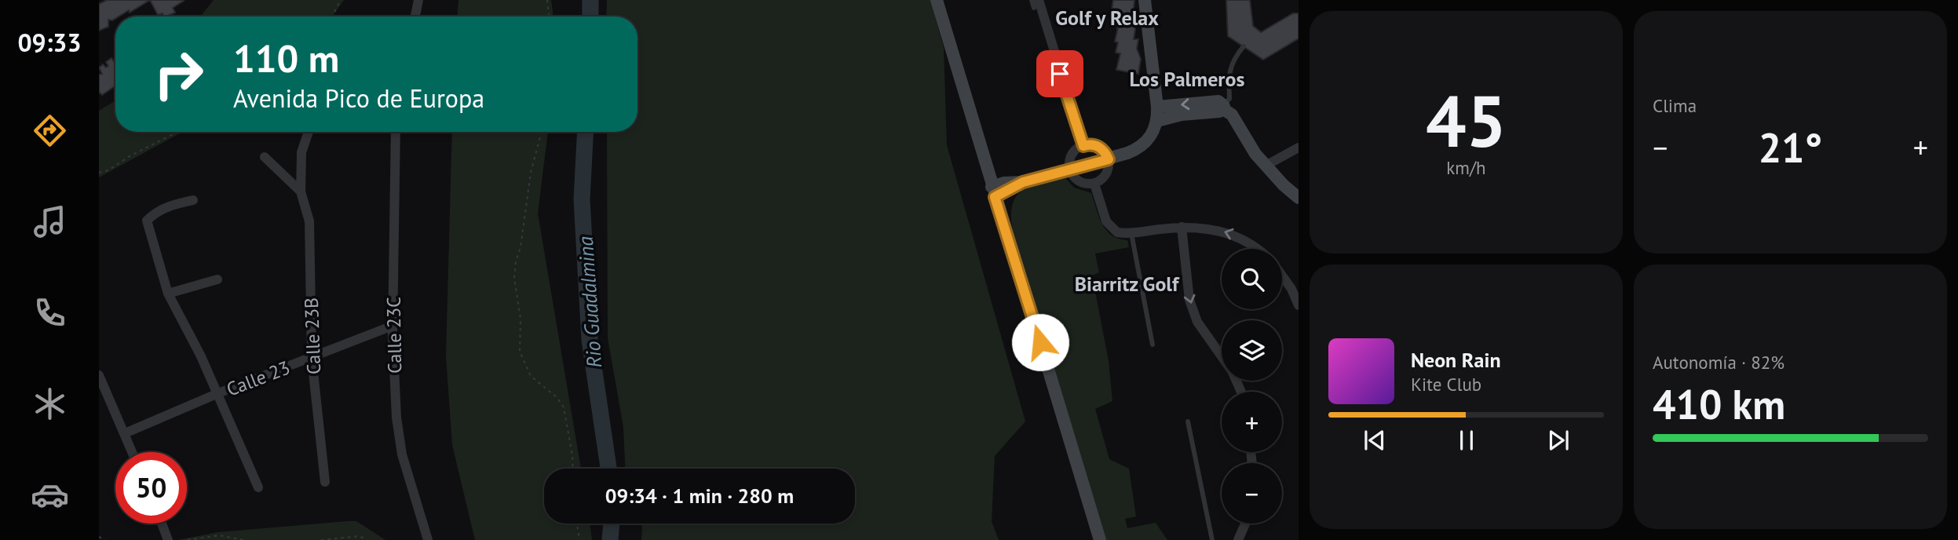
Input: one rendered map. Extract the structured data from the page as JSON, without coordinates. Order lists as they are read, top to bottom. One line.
{"streets":{"street":["Calle 23C","Calle 23B","Calle 23"]},"crossings":[["Calle 23C","Calle 23"],["Calle 23B","Calle 23"]],"districts":["Golf y Relax","Los Palmeros","Biarritz Golf"],"water":["Rio Guadalmina"],"page":{"tabs":"09:33","tile":[["45","km/h"],"Clima",["Autonomía · 82%","410 km"]],"turn":["110 m","Avenida Pico de Europa"],"heat":["−","21°","+"],"map_buttons":["+","−"],"song":["Neon Rain","Kite Club"],"limit":"50","trip":"09:34 · 1 min · 280 m"}}
